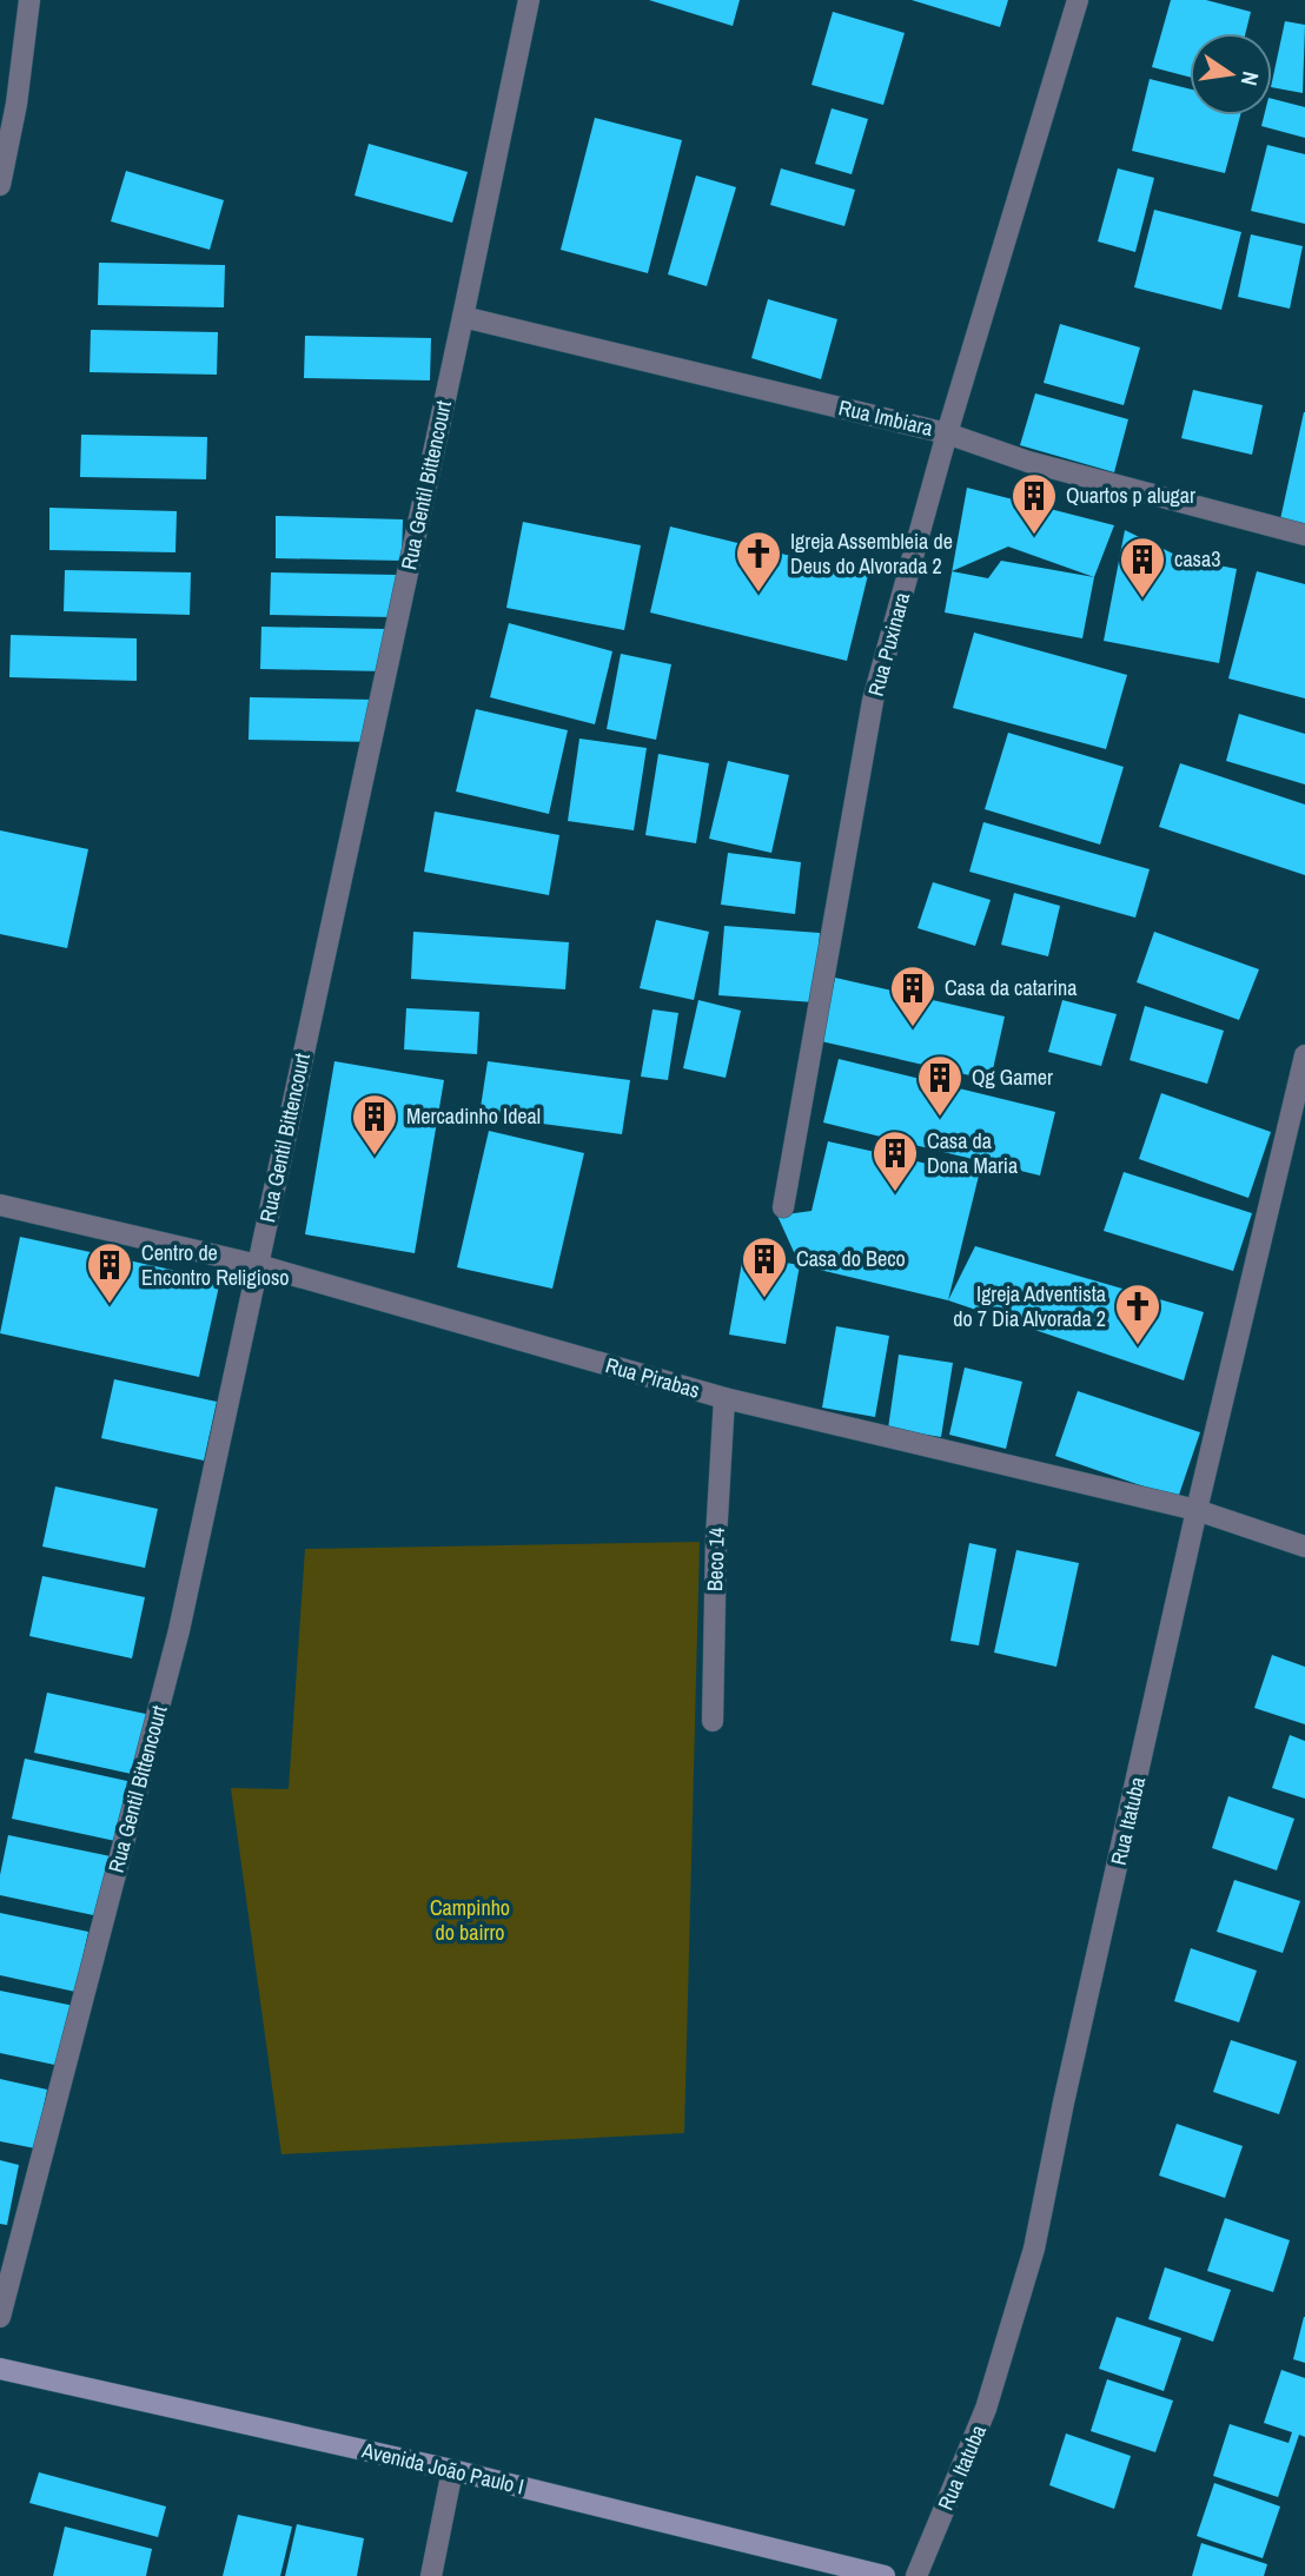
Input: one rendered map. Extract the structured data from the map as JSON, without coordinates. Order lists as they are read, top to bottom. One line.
{"streets":{"street":["Rua Imbiara","Rua Gentil Bittencourt","Rua Puxinara","Rua Pirabas","Beco 14","Rua Itatuba","Avenida João Paulo I"]},"crossings":[["Rua Imbiara","Rua Gentil Bittencourt"],["Rua Imbiara","Rua Puxinara"],["Rua Gentil Bittencourt","Rua Pirabas"],["Rua Pirabas","Beco 14"],["Rua Pirabas","Rua Itatuba"]],"parks":["Campinho do bairro"],"places":{"building":["Quartos p alugar","casa3","Casa da catarina","Qg Gamer","Mercadinho Ideal","Casa da Dona Maria","Casa do Beco","Centro de Encontro Religioso"],"church":["Igreja Assembleia de Deus do Alvorada 2","Igreja Adventista do 7 Dia Alvorada 2"]},"north":"right"}
